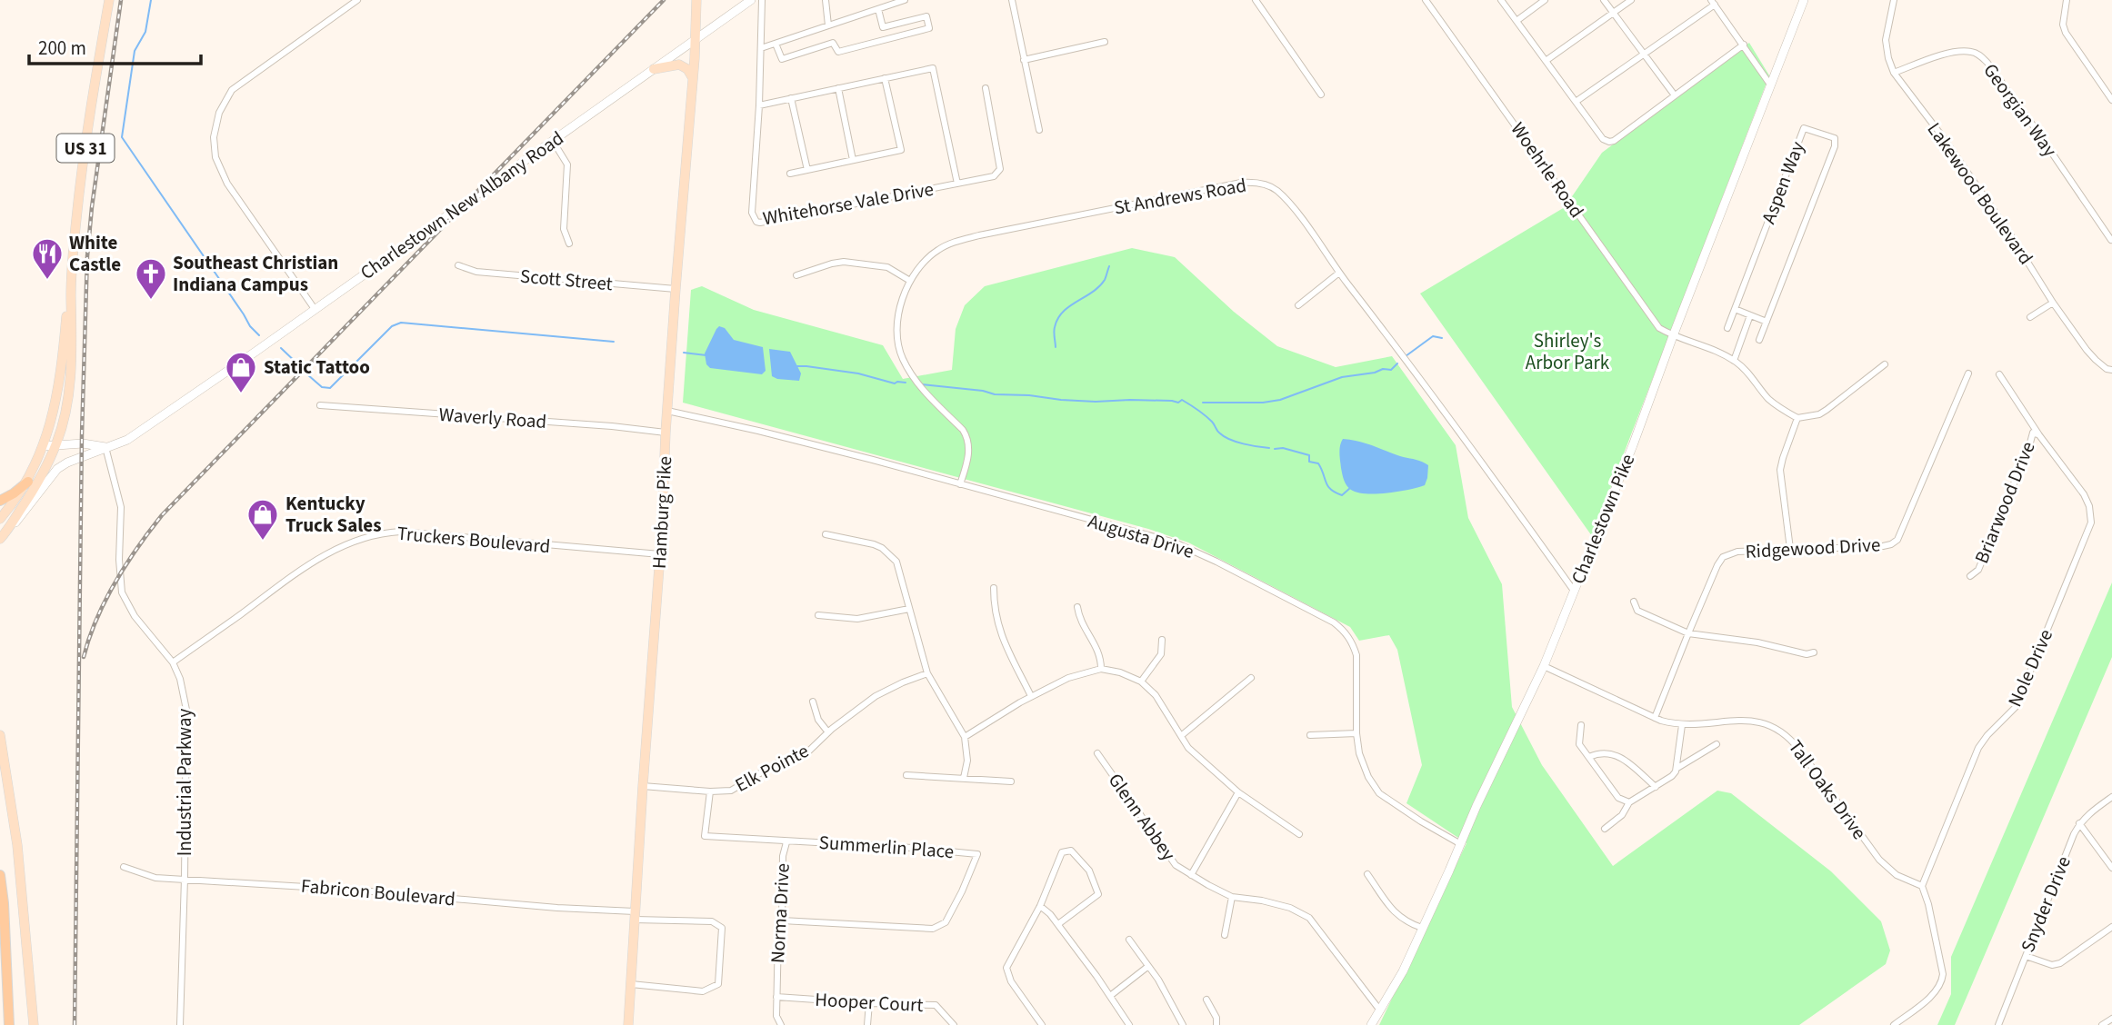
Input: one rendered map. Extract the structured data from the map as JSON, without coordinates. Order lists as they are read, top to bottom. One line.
{"streets":{"main road":["US 31","Hamburg Pike"],"street":["Georgian Way","Woehrle Road","Aspen Way","Lakewood Boulevard","St Andrews Road","Whitehorse Vale Drive","Charlestown New Albany Road","Scott Street","Waverly Road","Briarwood Drive","Charlestown Pike","Augusta Drive","Truckers Boulevard","Ridgewood Drive","Nole Drive","Elk Pointe","Industrial Parkway","Tall Oaks Drive","Glenn Abbey","Summerlin Place","Fabricon Boulevard","Snyder Drive","Norma Drive","Hooper Court"]},"crossings":[["Georgian Way","Lakewood Boulevard"],["US 31","Charlestown New Albany Road"],["Woehrle Road","Charlestown Pike"],["St Andrews Road","Charlestown Pike"],["St Andrews Road","Augusta Drive"],["Charlestown New Albany Road","Hamburg Pike"],["Charlestown New Albany Road","Industrial Parkway"],["Scott Street","Hamburg Pike"],["Waverly Road","Hamburg Pike"],["Briarwood Drive","Nole Drive"],["Hamburg Pike","Augusta Drive"],["Hamburg Pike","Truckers Boulevard"],["Hamburg Pike","Elk Pointe"],["Hamburg Pike","Fabricon Boulevard"],["Charlestown Pike","Augusta Drive"],["Charlestown Pike","Tall Oaks Drive"],["Truckers Boulevard","Industrial Parkway"],["Ridgewood Drive","Tall Oaks Drive"],["Nole Drive","Tall Oaks Drive"],["Elk Pointe","Norma Drive"],["Industrial Parkway","Fabricon Boulevard"],["Summerlin Place","Norma Drive"],["Norma Drive","Hooper Court"]],"parks":["Shirley's Arbor Park"],"places":{"restaurant":["White Castle"],"church":["Southeast Christian Indiana Campus"],"shop":["Static Tattoo","Kentucky Truck Sales"]},"scale_bar":"200 m"}
